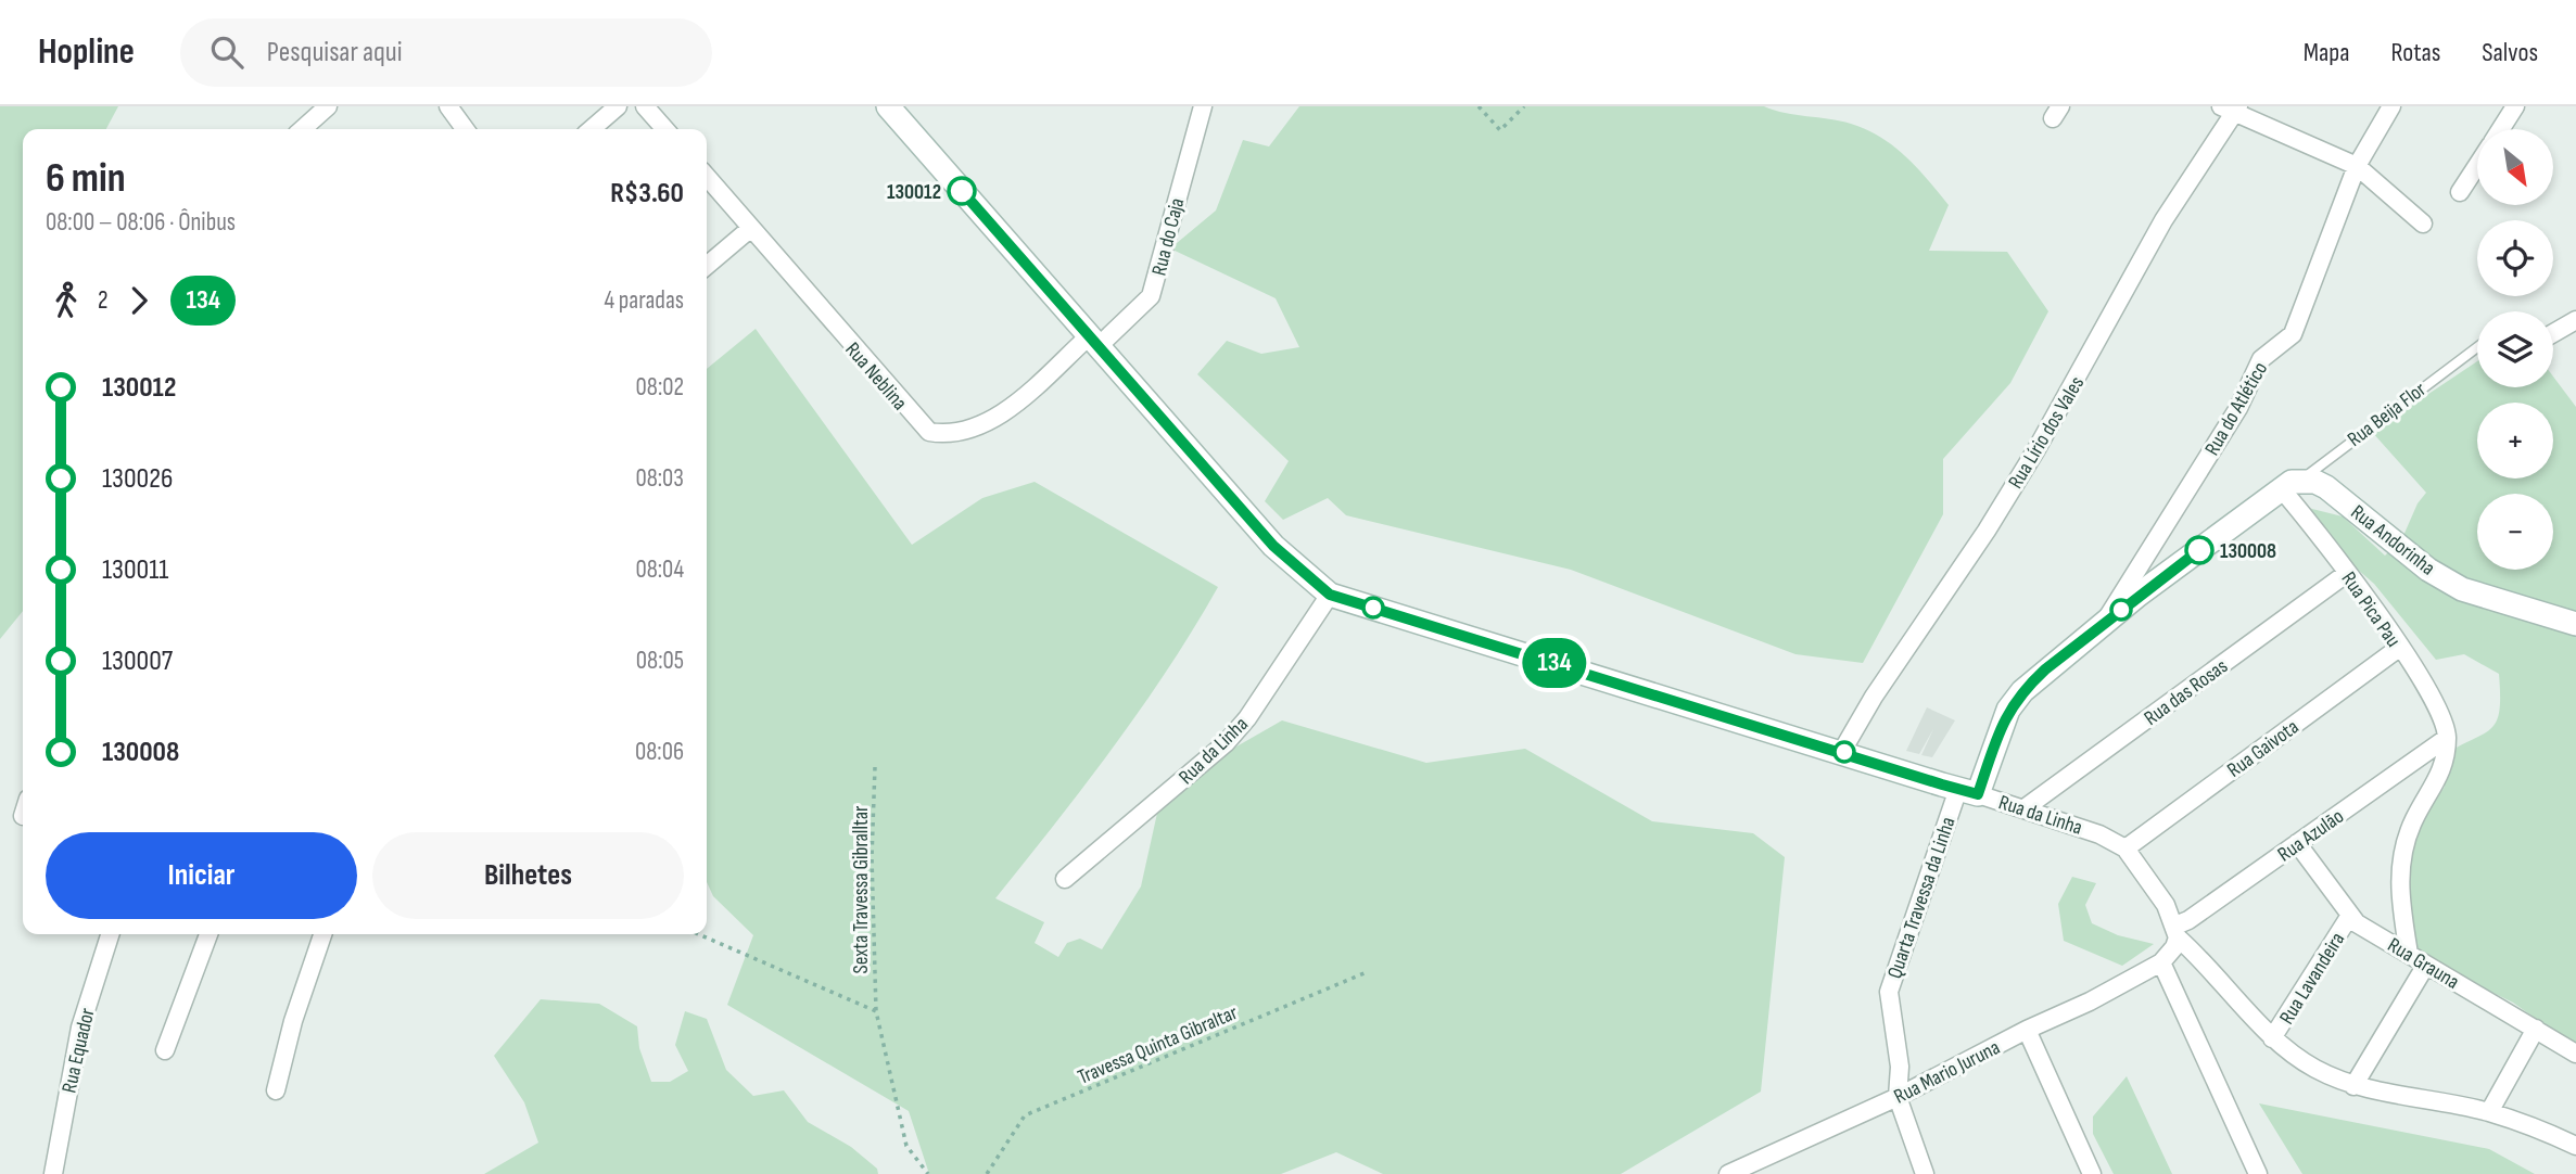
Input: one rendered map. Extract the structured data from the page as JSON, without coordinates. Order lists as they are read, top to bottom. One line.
{"streets":{"street":["Rua do Caja","Rua Neblina","Rua do Atlético","Rua Lírio dos Vales","Rua Andorinha","Rua Pica Pau","Rua das Rosas","Rua Gaivota","Rua da Linha","Rua Azulão","Quarta Travessa da Linha","Rua Grauna","Rua Lavandeira","Rua Equador","Rua Mario Juruna"],"lane":["Rua Beija Flor"],"path":["Sexta Travessa Gibralltar","Travessa Quinta Gibraltar"]},"crossings":[["Rua do Caja","Rua Neblina"],["Rua do Caja","Rua da Linha"],["Rua Neblina","Rua da Linha"],["Rua Beija Flor","Rua Andorinha"],["Rua Beija Flor","Rua Pica Pau"],["Rua Lírio dos Vales","Rua da Linha"],["Rua Andorinha","Rua Pica Pau"],["Rua Pica Pau","Rua das Rosas"],["Rua Pica Pau","Rua Gaivota"],["Rua Pica Pau","Rua Azulão"],["Rua das Rosas","Rua da Linha"],["Rua Gaivota","Rua da Linha"],["Rua da Linha","Rua Azulão"],["Rua da Linha","Quarta Travessa da Linha"],["Rua da Linha","Rua Lavandeira"],["Rua Azulão","Rua Grauna"],["Quarta Travessa da Linha","Rua Mario Juruna"],["Rua Grauna","Rua Lavandeira"]],"places":["130012","130008"],"lines":["bus line 134"],"north":"bottom right","page":{"header":"Hopline","search":"Pesquisar aqui","nav":["Mapa","Rotas","Salvos"],"on_map":"134","map_buttons":["+","−"],"heading":["6 min","08:00 – 08:06 · Ônibus","R$3.60"],"legs":["2","134","4 paradas"],"list":[{"name":"130012","value":"08:02"},{"name":"130026","value":"08:03"},{"name":"130011","value":"08:04"},{"name":"130007","value":"08:05"},{"name":"130008","value":"08:06"}],"buttons":["Iniciar","Bilhetes"]}}
